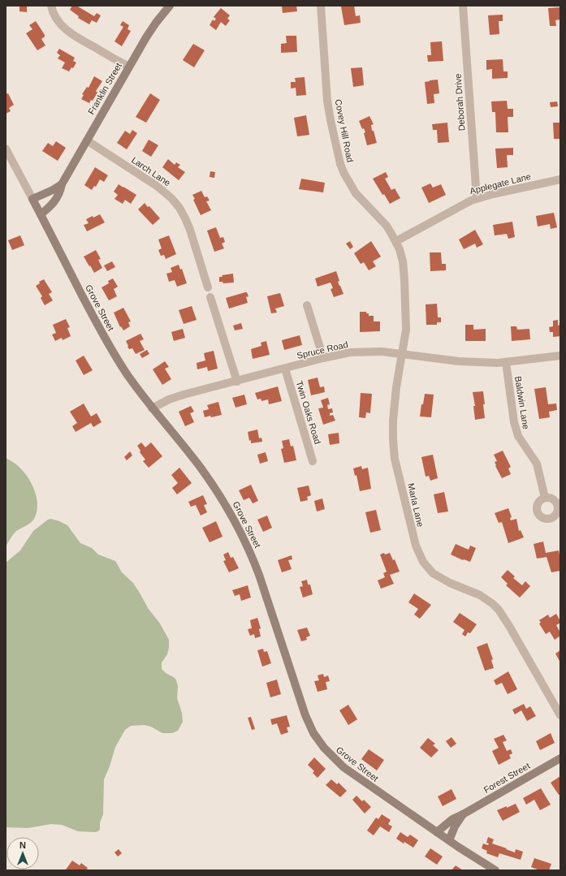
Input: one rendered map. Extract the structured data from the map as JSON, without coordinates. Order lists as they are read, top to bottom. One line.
{"streets":{"main road":["Franklin Street","Grove Street","Forest Street"],"street":["Deborah Drive","Covey Hill Road","Larch Lane","Applegate Lane","Spruce Road","Baldwin Lane","Twin Oaks Road","Marla Lane"]},"crossings":[["Franklin Street","Larch Lane"],["Franklin Street","Grove Street"],["Deborah Drive","Applegate Lane"],["Covey Hill Road","Applegate Lane"],["Covey Hill Road","Marla Lane"],["Applegate Lane","Marla Lane"],["Grove Street","Spruce Road"],["Grove Street","Forest Street"],["Spruce Road","Baldwin Lane"],["Spruce Road","Twin Oaks Road"],["Spruce Road","Marla Lane"]],"north":"top"}
